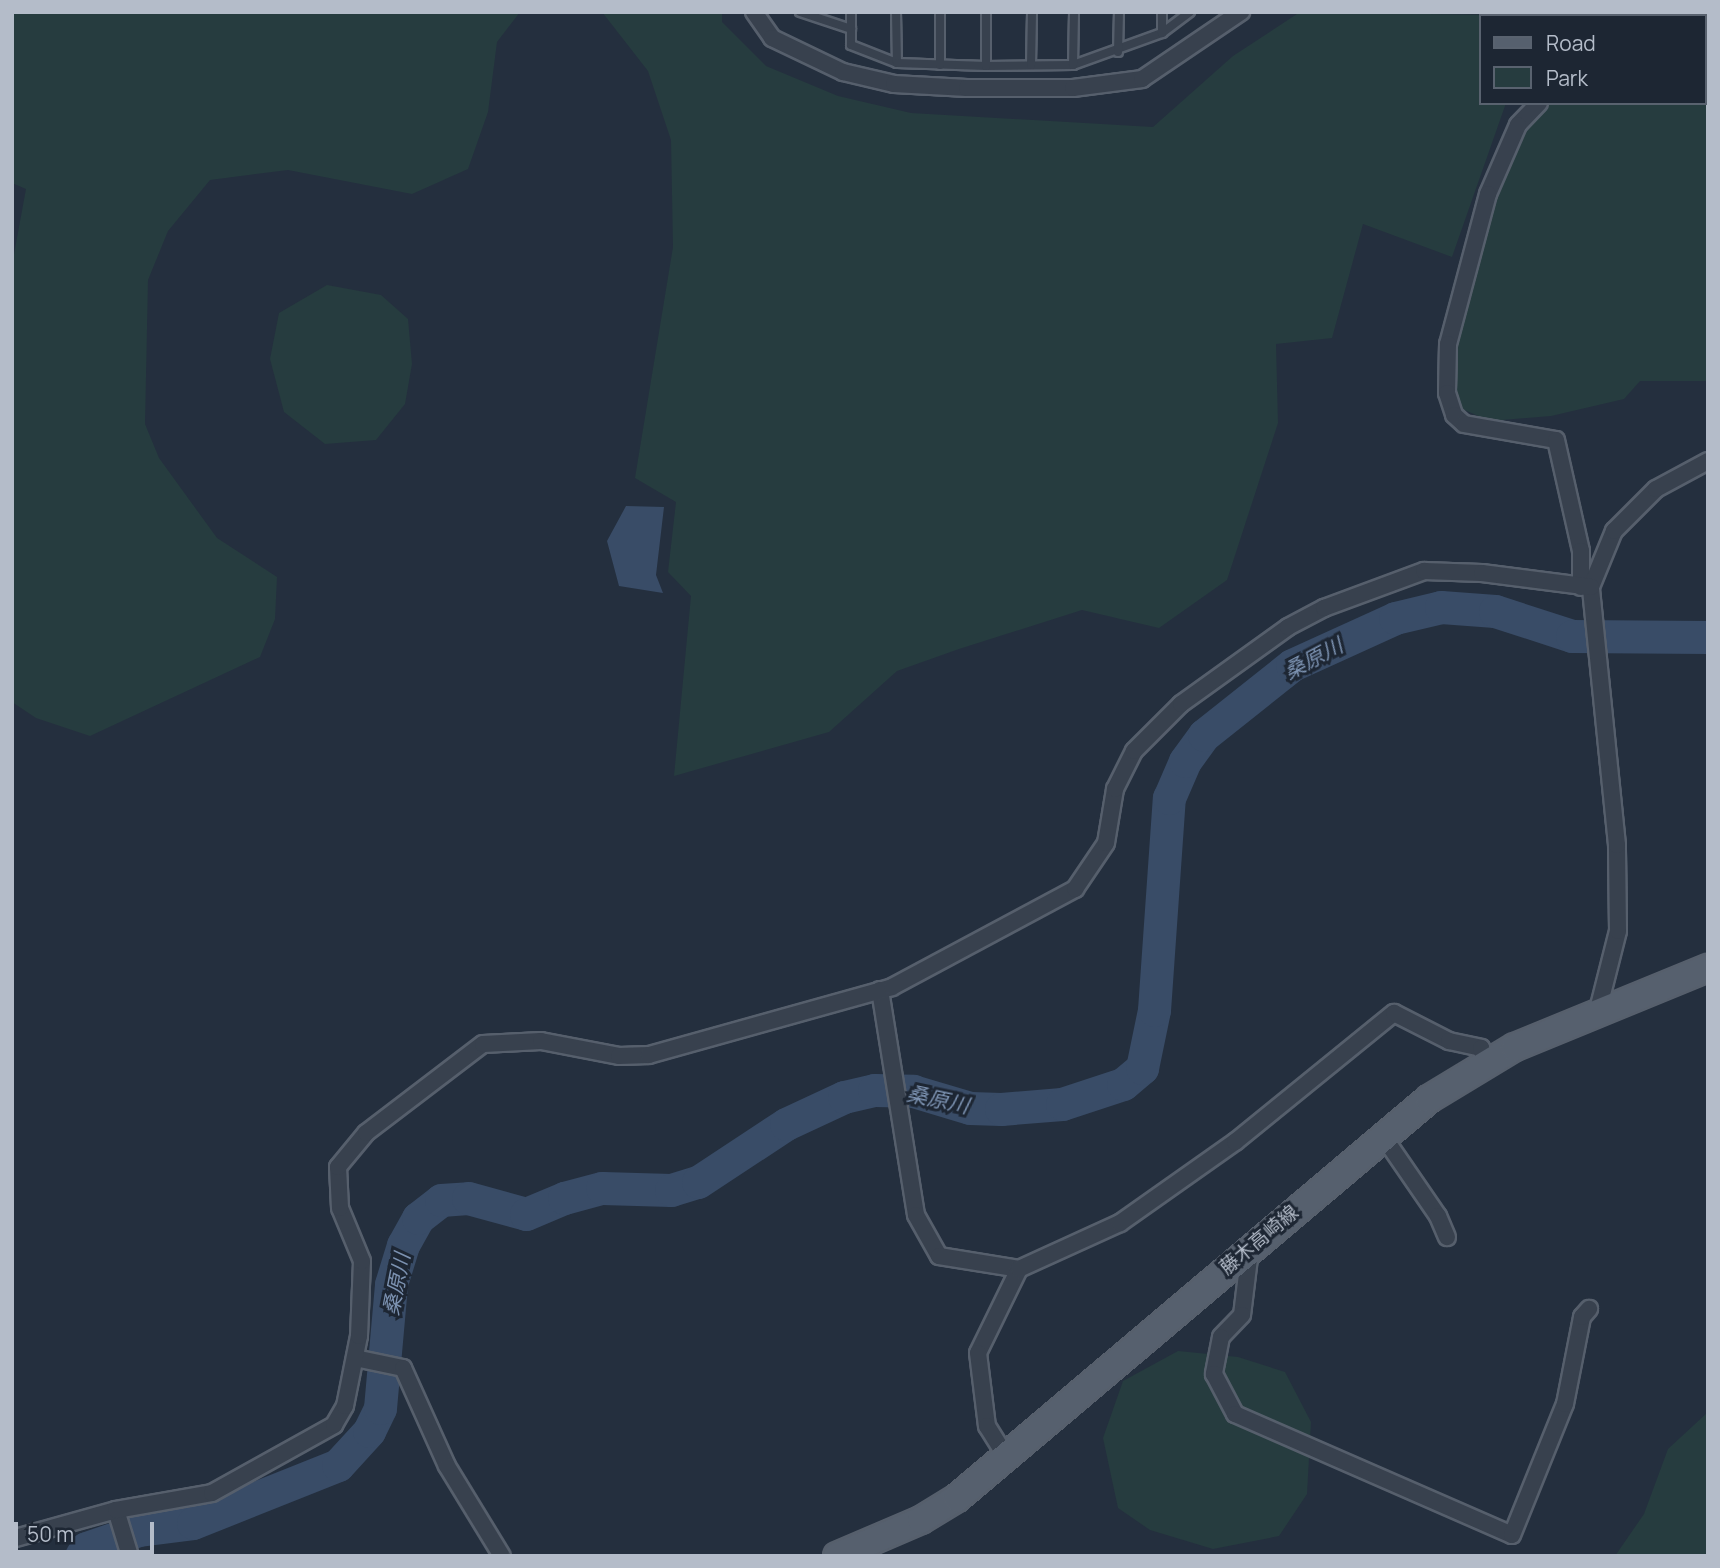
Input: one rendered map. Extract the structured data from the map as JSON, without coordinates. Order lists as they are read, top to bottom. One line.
{"streets":{"main road":["藤木高崎線"]},"water":["桑原川"],"legend":["Road","Park"],"scale_bar":"50 m"}
